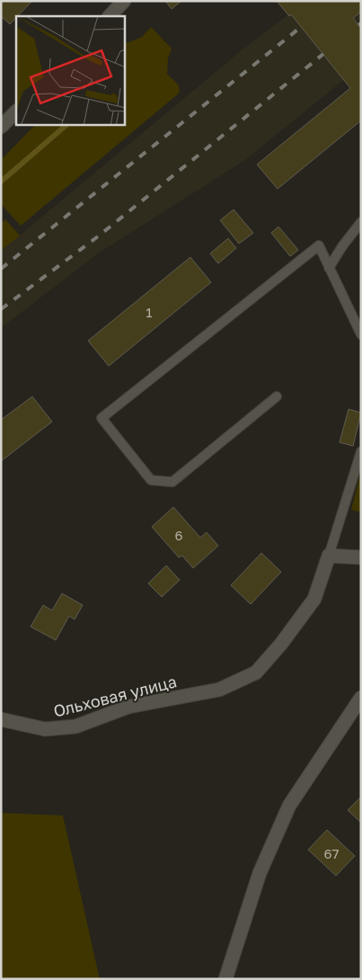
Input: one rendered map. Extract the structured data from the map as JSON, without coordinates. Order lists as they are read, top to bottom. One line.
{"streets":{"street":["Ольховая улица"]},"house_numbers":["1","6","67"]}
